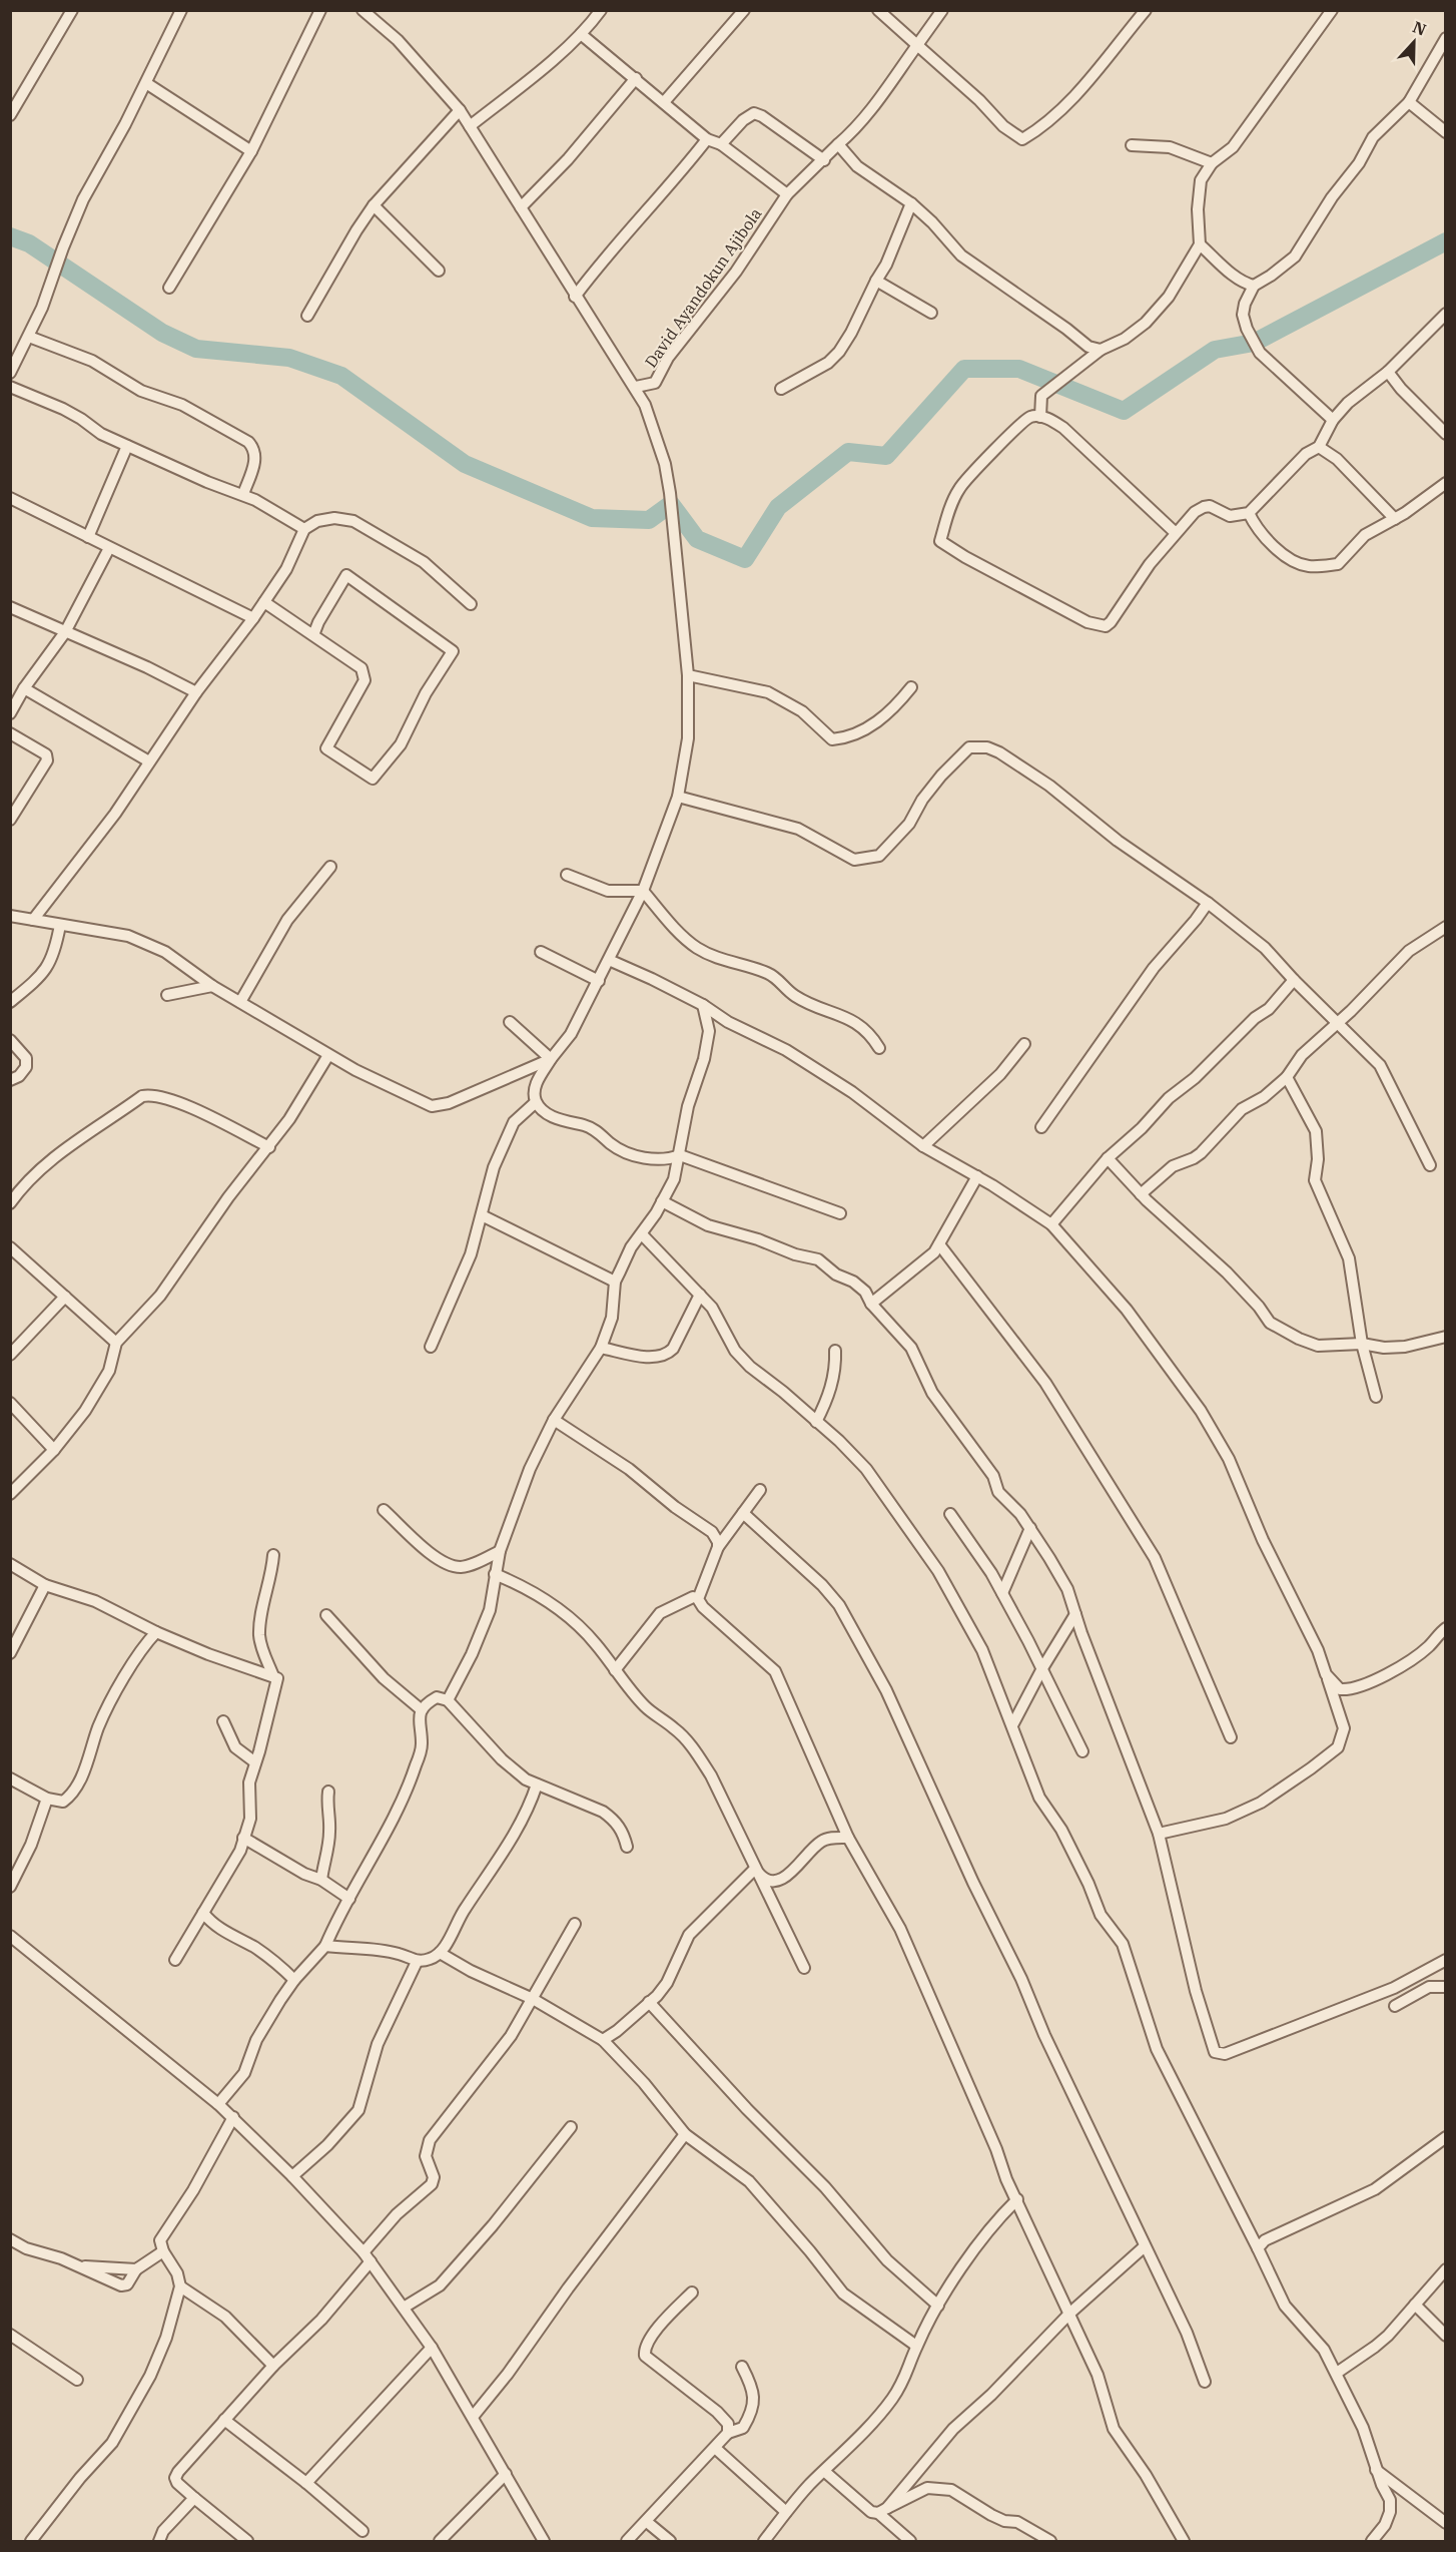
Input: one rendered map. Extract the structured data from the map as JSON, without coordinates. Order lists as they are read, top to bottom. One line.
{"streets":{"street":["David Ayandokun Ajibola"]},"north":"top"}
